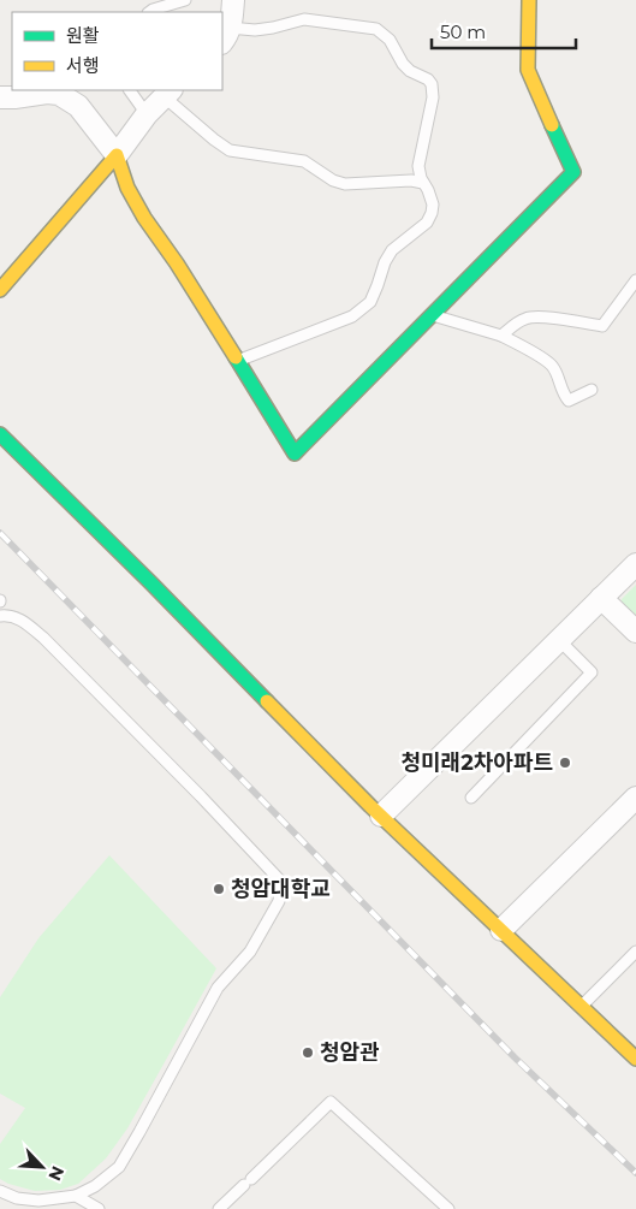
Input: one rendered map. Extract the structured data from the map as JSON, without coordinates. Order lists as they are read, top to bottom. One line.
{"places":["청미래2차아파트","청암대학교","청암관"],"legend":["원활","서행"],"scale_bar":"50 m","north":"bottom right"}
